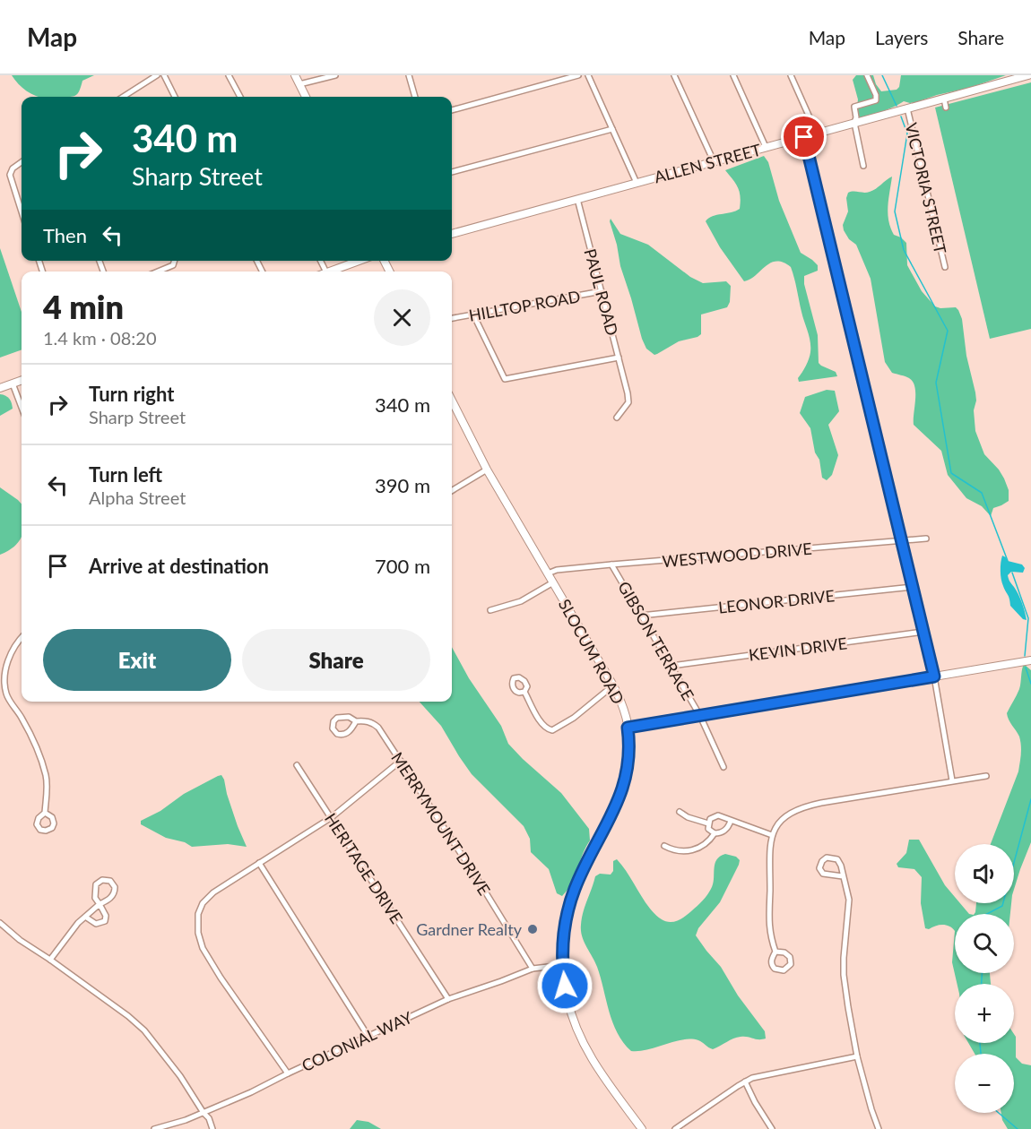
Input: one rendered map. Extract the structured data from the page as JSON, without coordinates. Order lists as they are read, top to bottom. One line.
{"streets":{"street":["ALLEN STREET","VICTORIA STREET","PAUL ROAD","HILLTOP ROAD","WESTWOOD DRIVE","LEONOR DRIVE","GIBSON TERRACE","KEVIN DRIVE","SLOCUM ROAD","MERRYMOUNT DRIVE","HERITAGE DRIVE","COLONIAL WAY"]},"crossings":[["ALLEN STREET","VICTORIA STREET"],["ALLEN STREET","PAUL ROAD"],["PAUL ROAD","HILLTOP ROAD"],["WESTWOOD DRIVE","GIBSON TERRACE"],["WESTWOOD DRIVE","SLOCUM ROAD"],["LEONOR DRIVE","GIBSON TERRACE"],["GIBSON TERRACE","KEVIN DRIVE"],["SLOCUM ROAD","COLONIAL WAY"],["MERRYMOUNT DRIVE","COLONIAL WAY"],["HERITAGE DRIVE","COLONIAL WAY"]],"places":["Gardner Realty"],"page":{"header":"Map","nav":["Map","Layers","Share"],"turn":["340 m","Sharp Street"],"then":"Then","heading":["4 min","1.4 km · 08:20"],"list":[{"name":"Turn right","note":"Sharp Street","value":"340 m"},{"name":"Turn left","note":"Alpha Street","value":"390 m"},{"name":"Arrive at destination","value":"700 m"}],"buttons":["Exit","Share"],"map_buttons":["+","−"]}}
